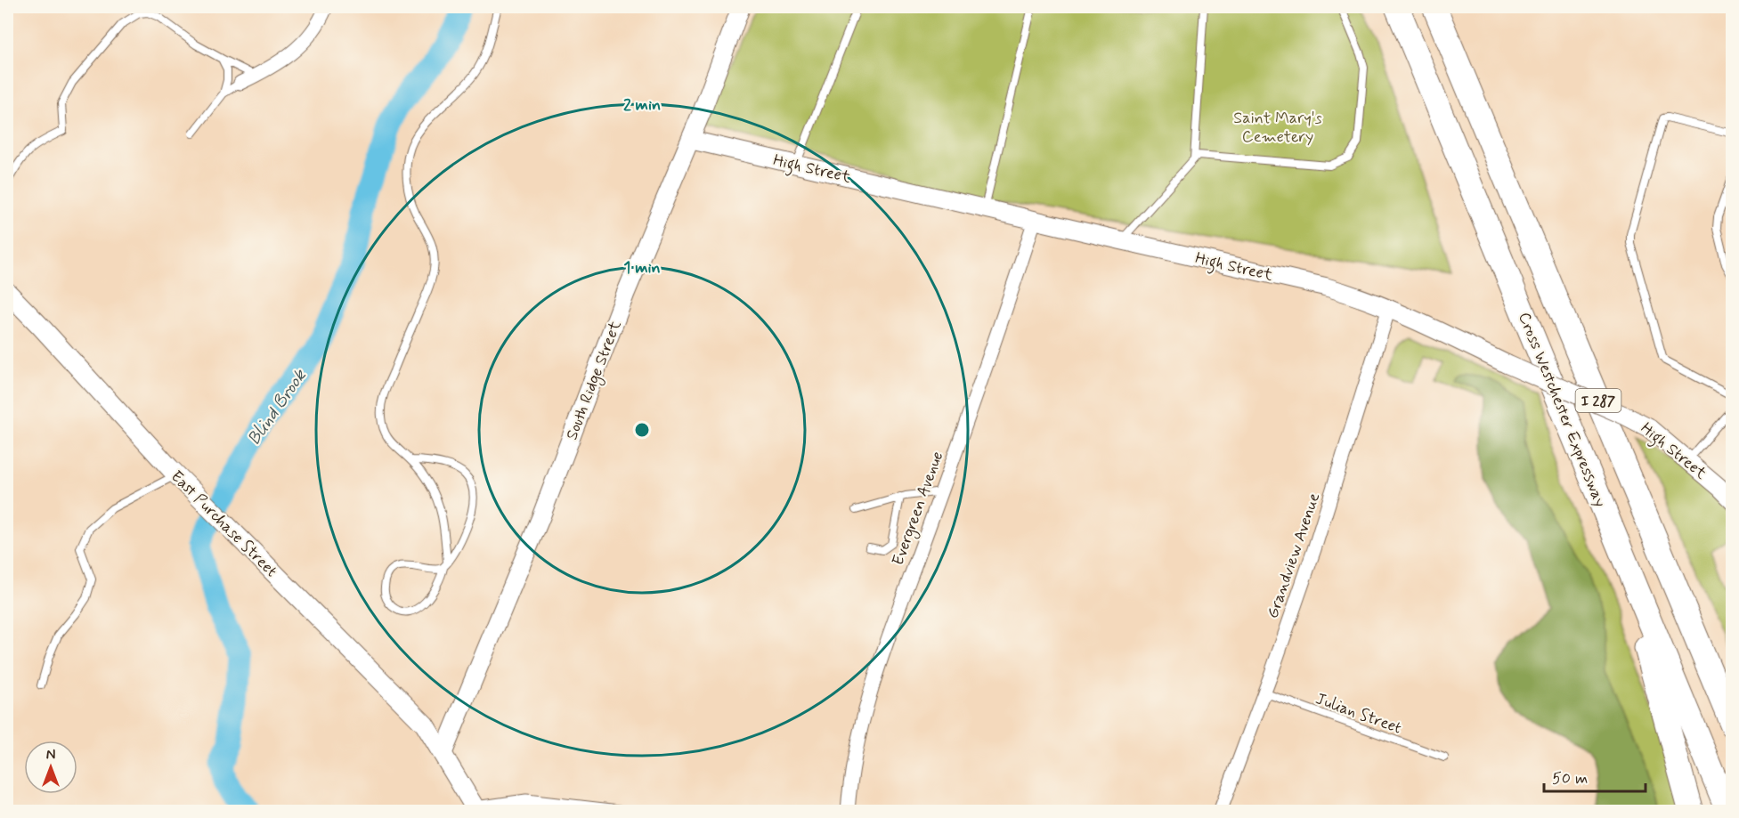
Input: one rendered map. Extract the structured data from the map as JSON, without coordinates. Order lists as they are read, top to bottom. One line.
{"streets":{"highway":["I 287","Cross Westchester Expressway"],"main road":["East Purchase Street"],"street":["High Street","South Ridge Street","Evergreen Avenue","Grandview Avenue"],"lane":["Julian Street"]},"crossings":[["High Street","South Ridge Street"],["High Street","Evergreen Avenue"],["High Street","Grandview Avenue"],["South Ridge Street","East Purchase Street"],["Grandview Avenue","Julian Street"]],"water":["Blind Brook"],"parks":["Saint Mary's Cemetery"],"scale_bar":"50 m","north":"top","rings":["2 min","1 min"]}
